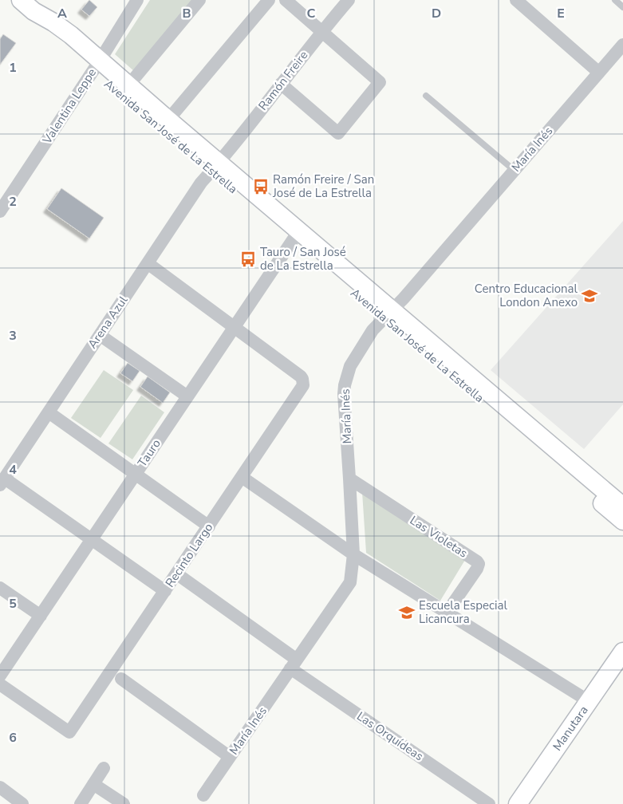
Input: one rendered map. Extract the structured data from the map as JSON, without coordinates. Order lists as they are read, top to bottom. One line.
{"streets":{"main road":["Avenida San José de La Estrella","Manutara"],"street":["Ramón Freire","Valentina Leppe","María Inés","Arena Azul","Tauro","Las Violetas","Recinto Largo","Las Orquídeas"]},"crossings":[["Ramón Freire","Avenida San José de La Estrella"],["Ramón Freire","Arena Azul"],["Valentina Leppe","Avenida San José de La Estrella"],["Avenida San José de La Estrella","María Inés"],["Avenida San José de La Estrella","Arena Azul"],["Avenida San José de La Estrella","Tauro"],["María Inés","Las Violetas"],["María Inés","Las Orquídeas"],["Tauro","Recinto Largo"],["Recinto Largo","Las Orquídeas"]],"places":{"bus stop":["Ramón Freire / San José de La Estrella","Tauro / San José de La Estrella"],"school or university":["Centro Educacional London Anexo","Escuela Especial Licancura"]},"grid":{"columns":["A","B","C","D","E"],"rows":["1","2","3","4","5","6"]}}
